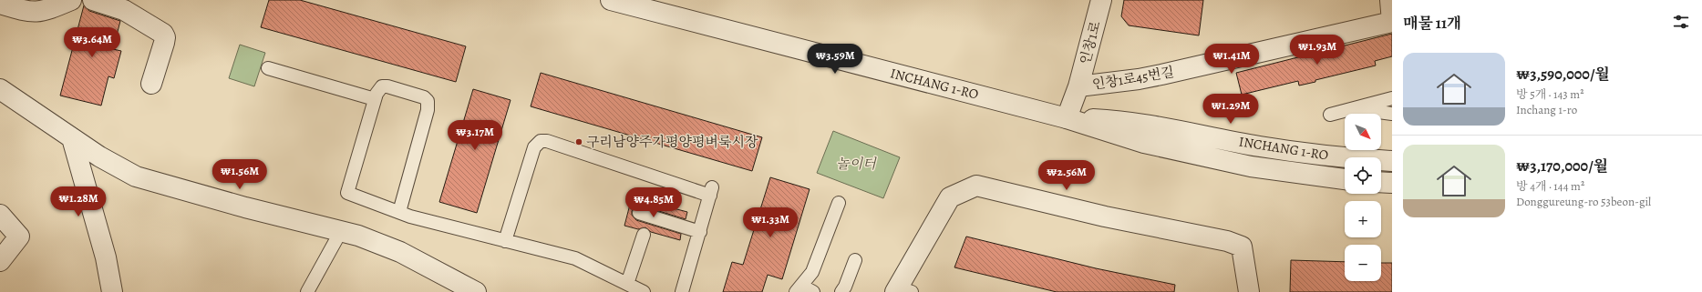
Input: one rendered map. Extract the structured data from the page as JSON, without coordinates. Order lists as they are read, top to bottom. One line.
{"streets":{"street":["인창1로","인창1로45번길","INCHANG 1-RO"]},"crossings":[["인창1로","인창1로45번길"],["인창1로45번길","INCHANG 1-RO"]],"parks":["놀이터"],"places":["구리남양주가평양평벼룩시장"],"north":"bottom right","page":{"heading":"매물 11개","price":["₩3.64M","₩1.93M","₩3.59M","₩1.41M","₩1.29M","₩3.17M","₩1.56M","₩2.56M","₩1.28M","₩4.85M","₩1.33M"],"list":[{"name":"₩3,590,000/월","note":"방 5개 · 143 m² · Inchang 1-ro"},{"name":"₩3,170,000/월","note":"방 4개 · 144 m² · Donggureung-ro 53beon-gil"}],"map_buttons":["+","−"]}}
